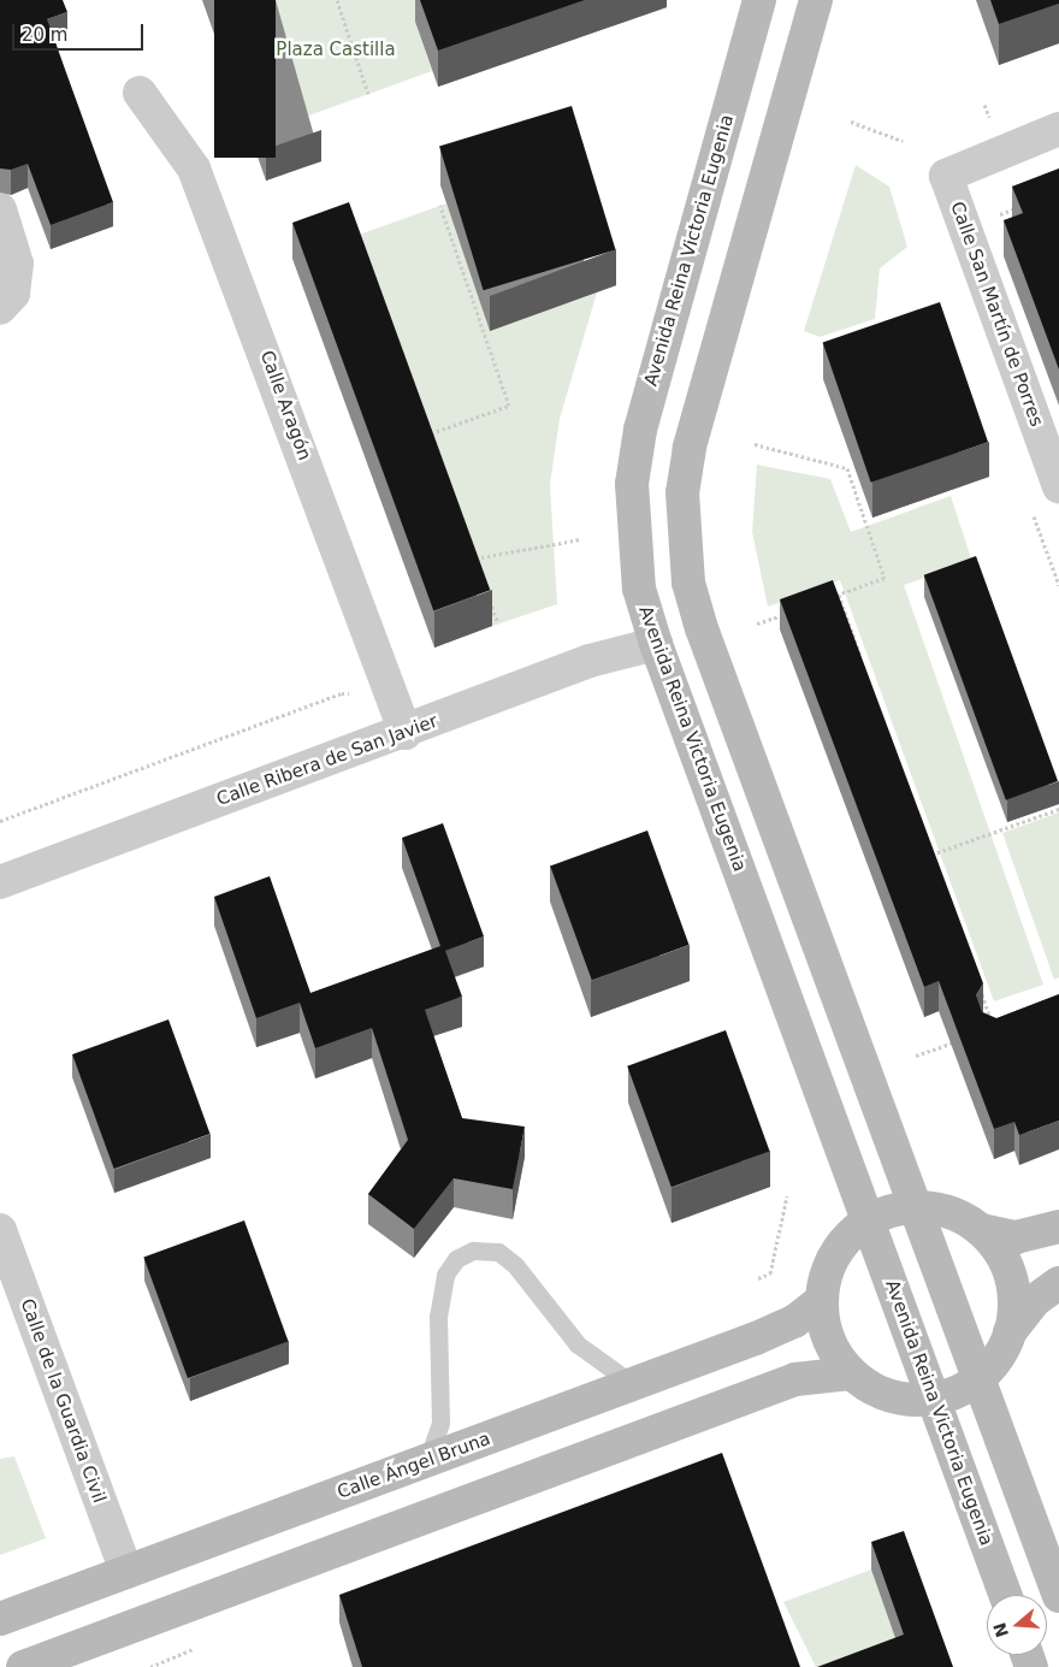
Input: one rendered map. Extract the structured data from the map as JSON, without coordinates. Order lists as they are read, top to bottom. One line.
{"streets":{"main road":["Avenida Reina Victoria Eugenia","Calle Ángel Bruna"],"street":["Calle San Martín de Porres","Calle Aragón","Calle Ribera de San Javier","Calle de la Guardia Civil"]},"crossings":[["Avenida Reina Victoria Eugenia","Calle Ribera de San Javier"],["Calle Aragón","Calle Ribera de San Javier"],["Calle de la Guardia Civil","Calle Ángel Bruna"]],"parks":["Plaza Castilla"],"scale_bar":"20 m","north":"left"}
